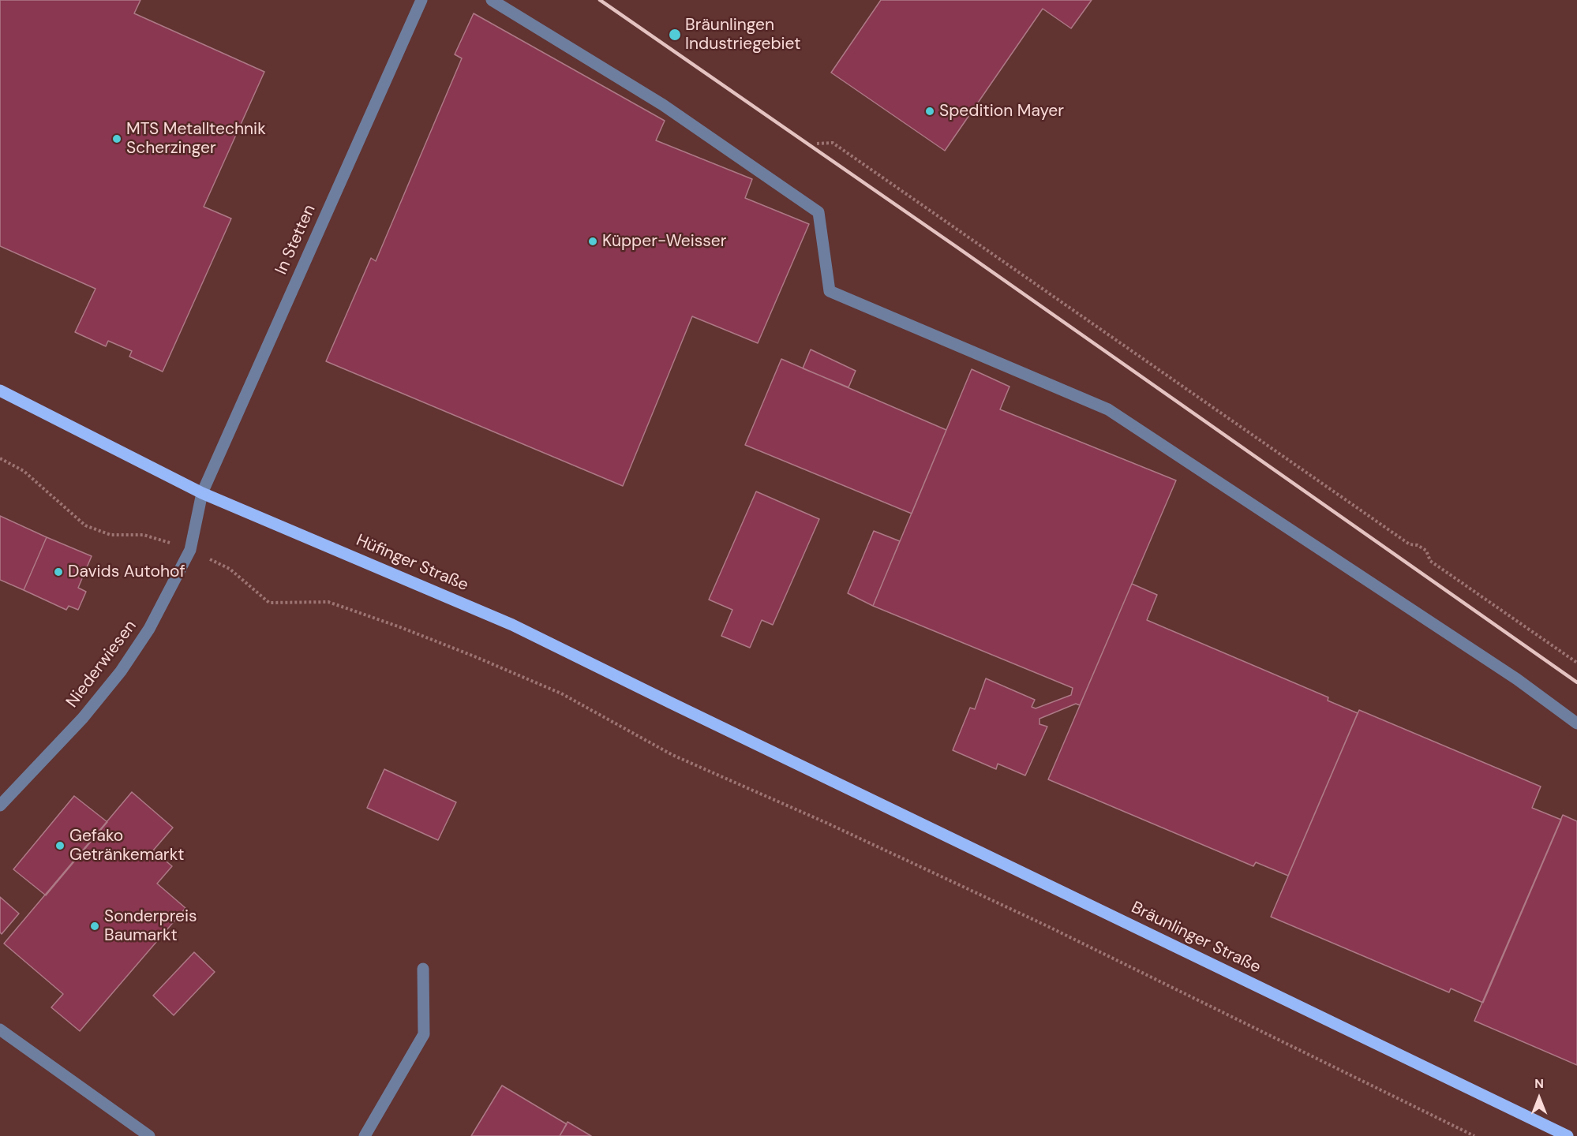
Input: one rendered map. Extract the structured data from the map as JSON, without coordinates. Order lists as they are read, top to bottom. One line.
{"streets":{"main road":["Hüfinger Straße","Bräunlinger Straße"],"street":["In Stetten","Niederwiesen"]},"crossings":[["In Stetten","Hüfinger Straße"],["In Stetten","Niederwiesen"],["Hüfinger Straße","Niederwiesen"],["Hüfinger Straße","Bräunlinger Straße"]],"places":["Bräunlingen Industriegebiet","Spedition Mayer","MTS Metalltechnik Scherzinger","Küpper-Weisser","Davids Autohof","Gefako Getränkemarkt","Sonderpreis Baumarkt"],"north":"top"}
